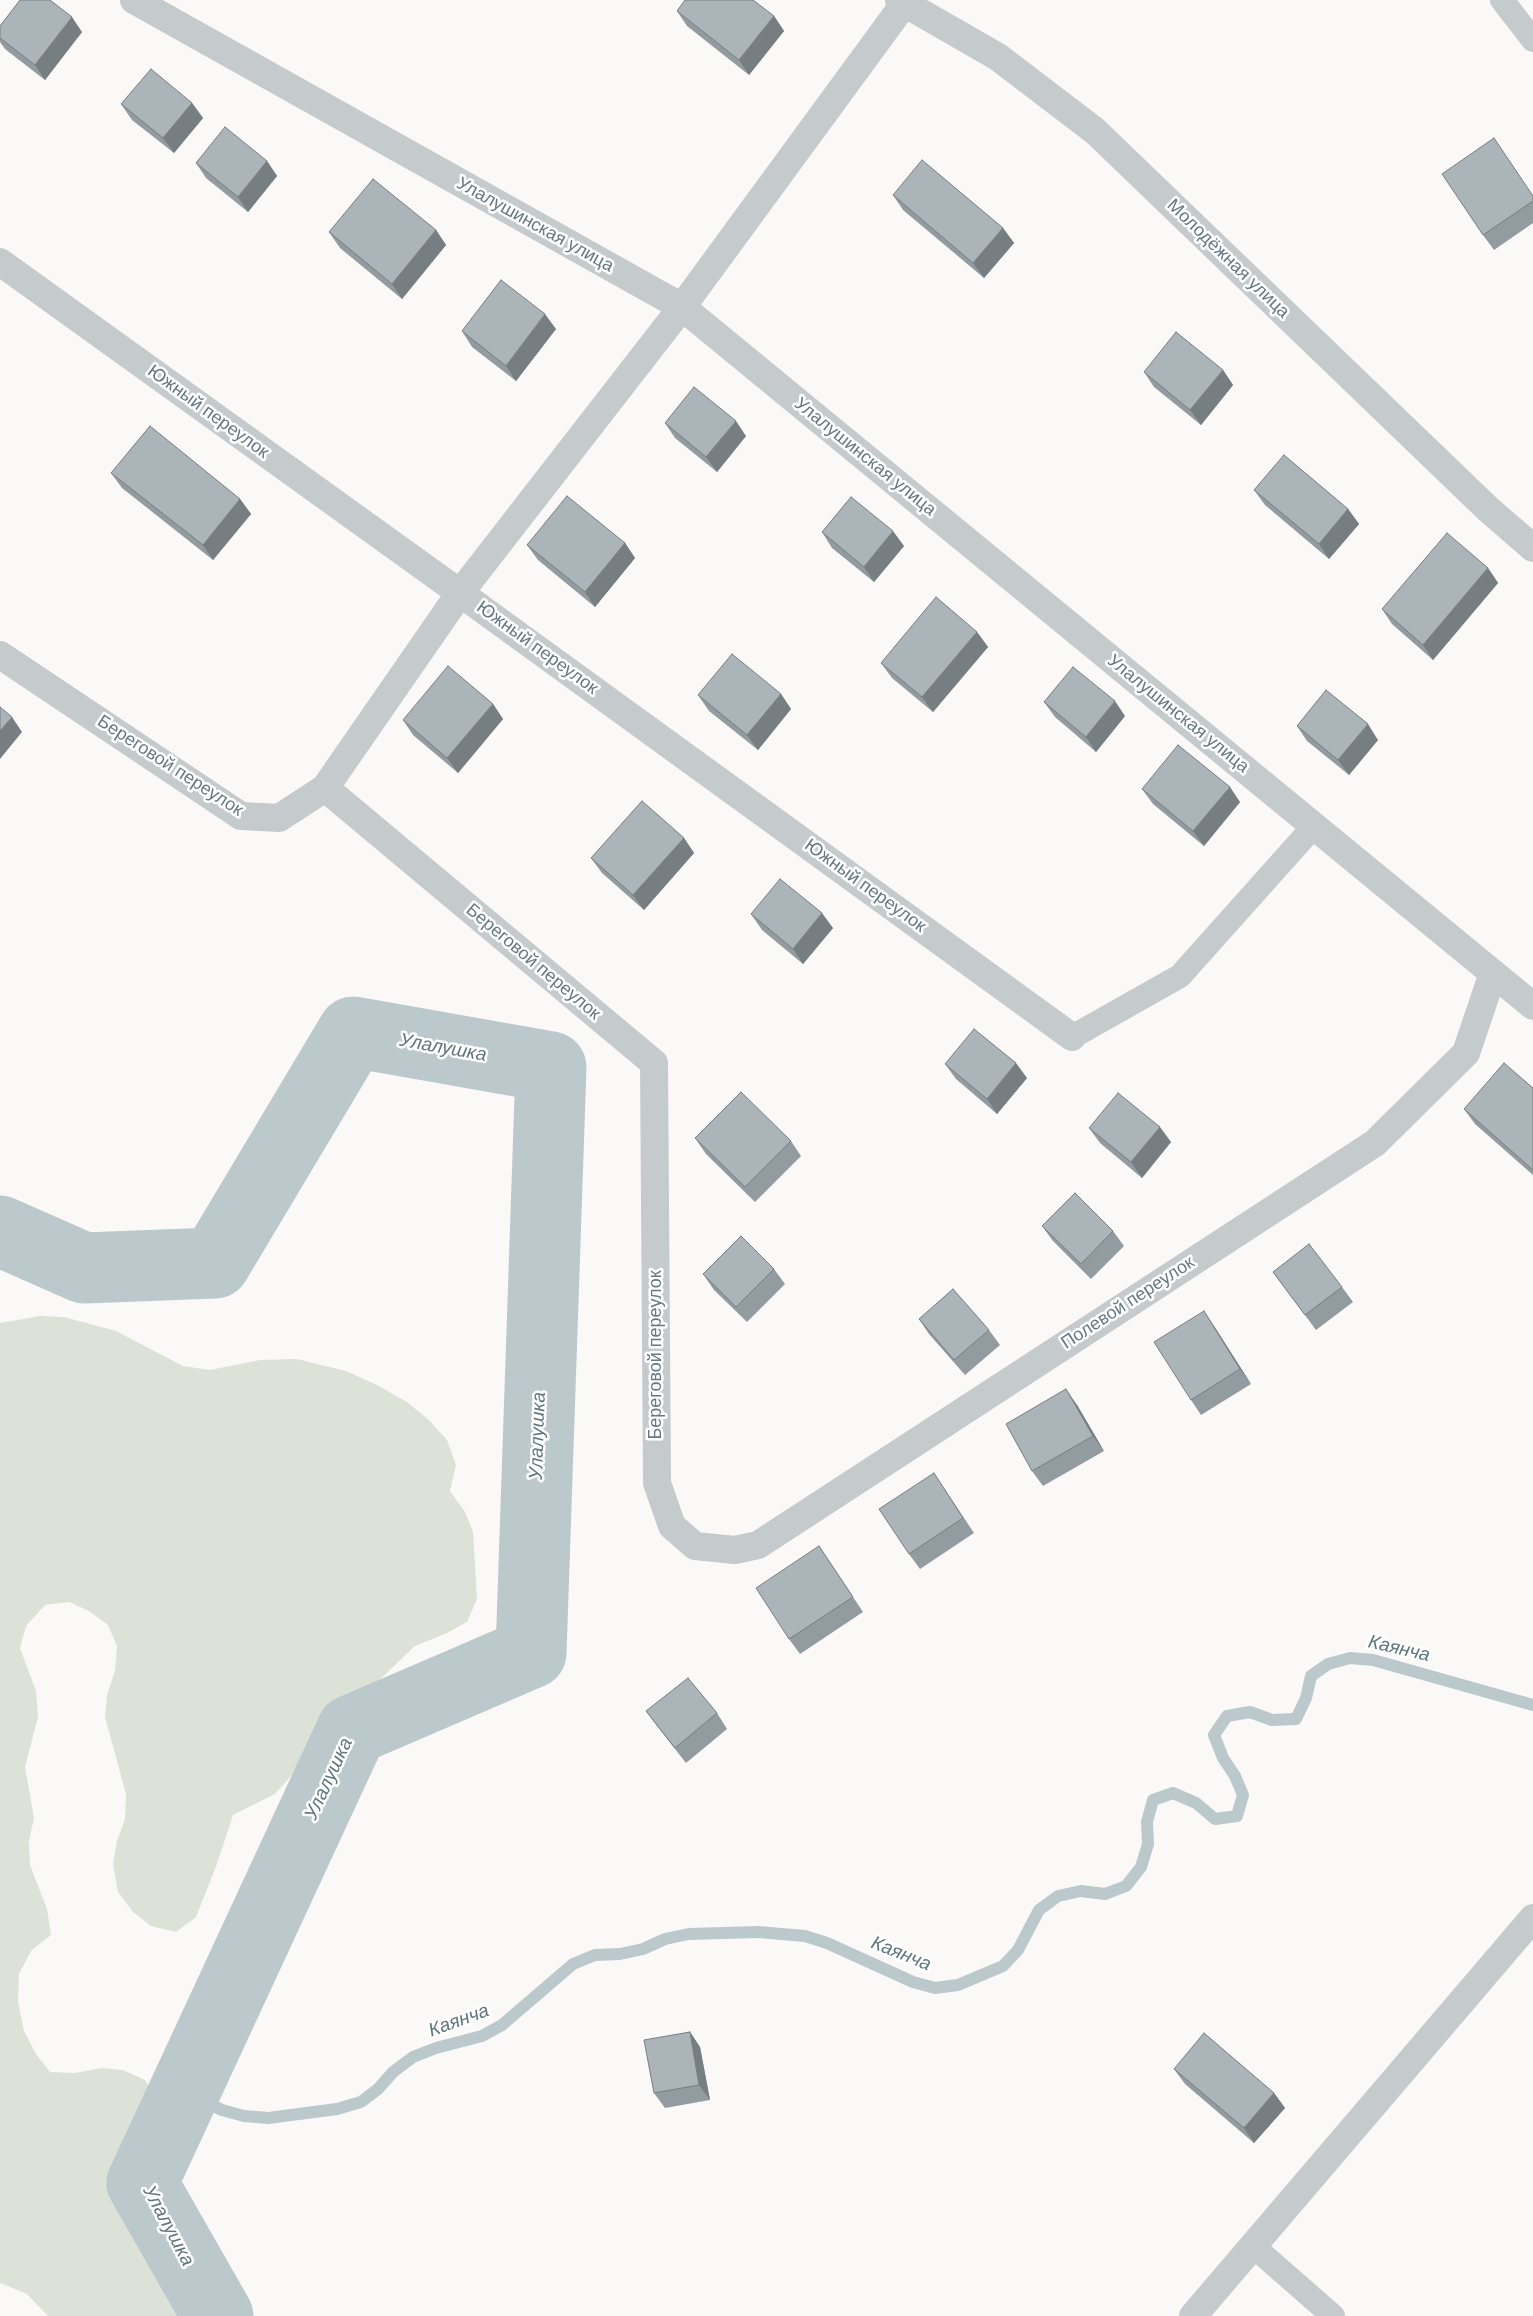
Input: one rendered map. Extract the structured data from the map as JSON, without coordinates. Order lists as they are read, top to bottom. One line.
{"streets":{"street":["Улалушинская улица","Молодёжная улица","Южный переулок","Береговой переулок","Полевой переулок"]},"crossings":[["Улалушинская улица","Полевой переулок"],["Береговой переулок","Полевой переулок"]],"water":["Улалушка","Каянча"]}
